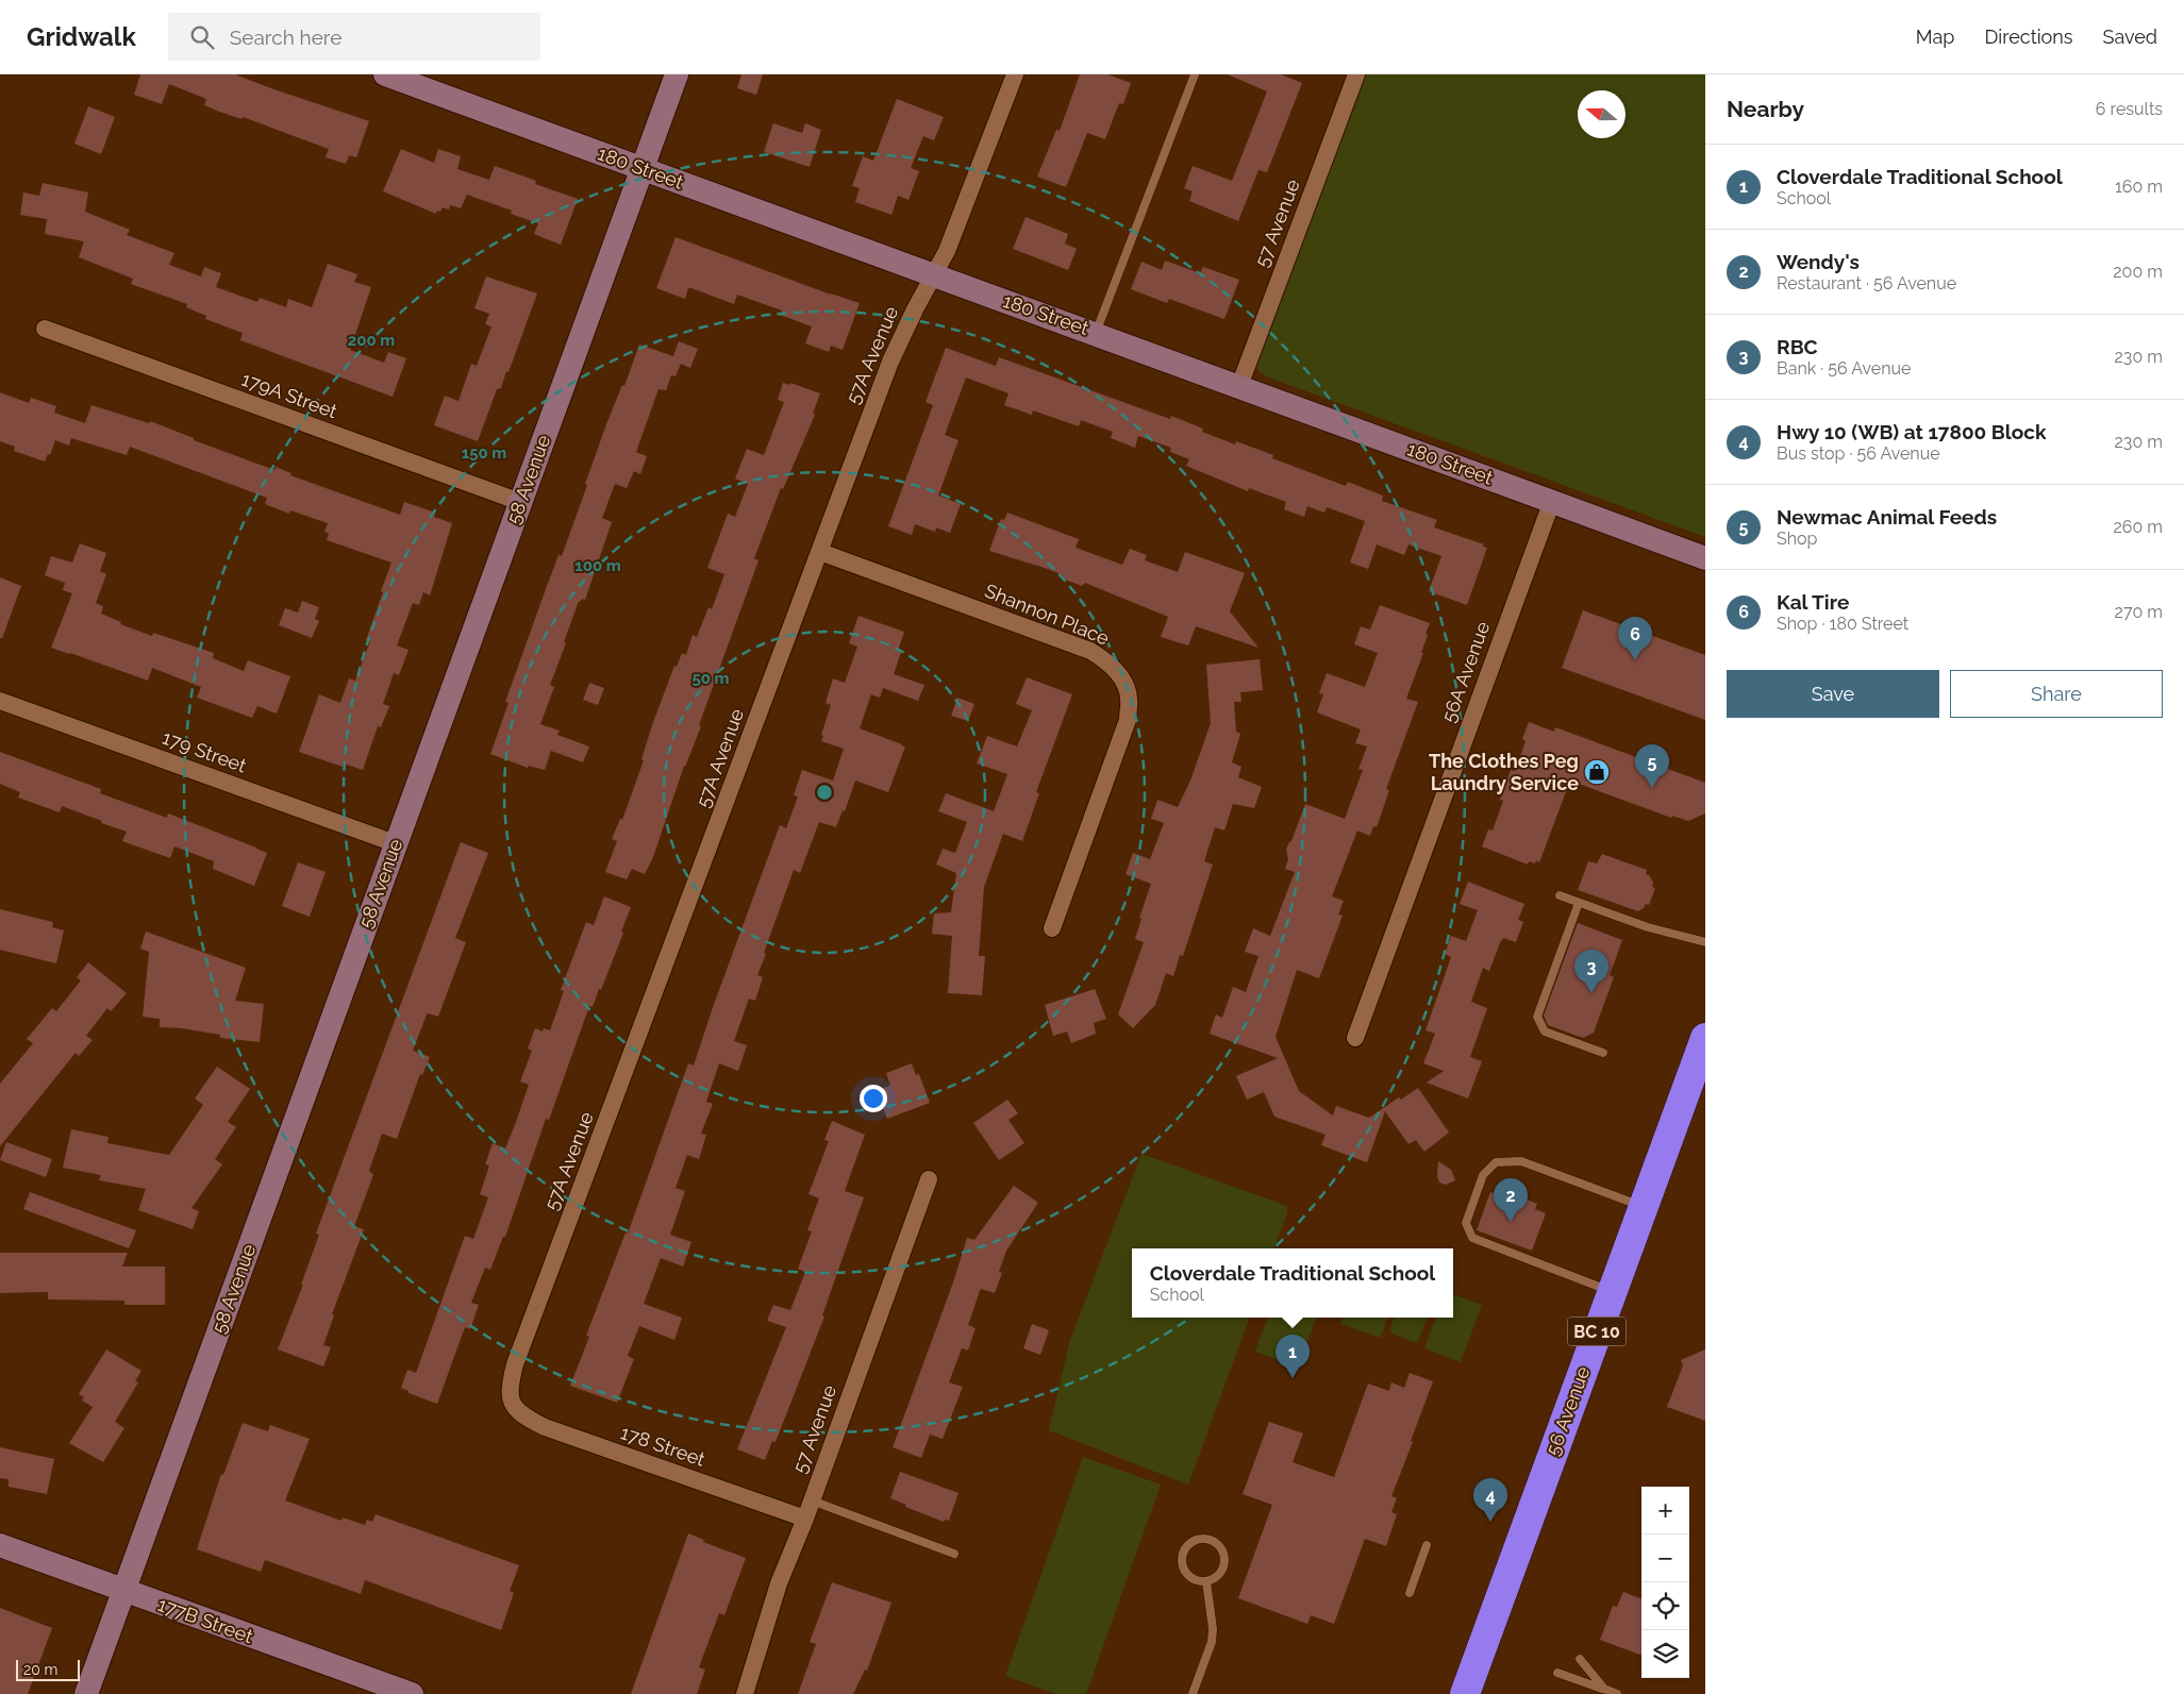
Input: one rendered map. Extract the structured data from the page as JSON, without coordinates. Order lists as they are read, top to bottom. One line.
{"streets":{"highway":["BC 10","56 Avenue"],"street":["180 Street","57 Avenue","57A Avenue","179A Street","58 Avenue","Shannon Place","56A Avenue","179 Street","178 Street","177B Street"]},"crossings":[["180 Street","57 Avenue"],["180 Street","57A Avenue"],["180 Street","58 Avenue"],["180 Street","56A Avenue"],["57 Avenue","178 Street"],["57A Avenue","Shannon Place"],["57A Avenue","178 Street"],["179A Street","58 Avenue"],["58 Avenue","179 Street"],["58 Avenue","177B Street"]],"places":{"shop":["The Clothes Peg Laundry Service"]},"scale_bar":"20 m","north":"left","page":{"header":"Gridwalk","search":"Search here","nav":["Map","Directions","Saved"],"heading":["Nearby","6 results"],"list":[{"mark":"1","name":"Cloverdale Traditional School","note":"School","value":"160 m"},{"mark":"2","name":"Wendy's","note":"Restaurant · 56 Avenue","value":"200 m"},{"mark":"3","name":"RBC","note":"Bank · 56 Avenue","value":"230 m"},{"mark":"4","name":"Hwy 10 (WB) at 17800 Block","note":"Bus stop · 56 Avenue","value":"230 m"},{"mark":"5","name":"Newmac Animal Feeds","note":"Shop","value":"260 m"},{"mark":"6","name":"Kal Tire","note":"Shop · 180 Street","value":"270 m"}],"pins":["6","5","3","2","1","4"],"buttons":["Save","Share"],"popup":["Cloverdale Traditional School","School"],"map_buttons":["+","−"],"scale":"20 m"},"rings":["200 m","150 m","100 m","50 m"]}
